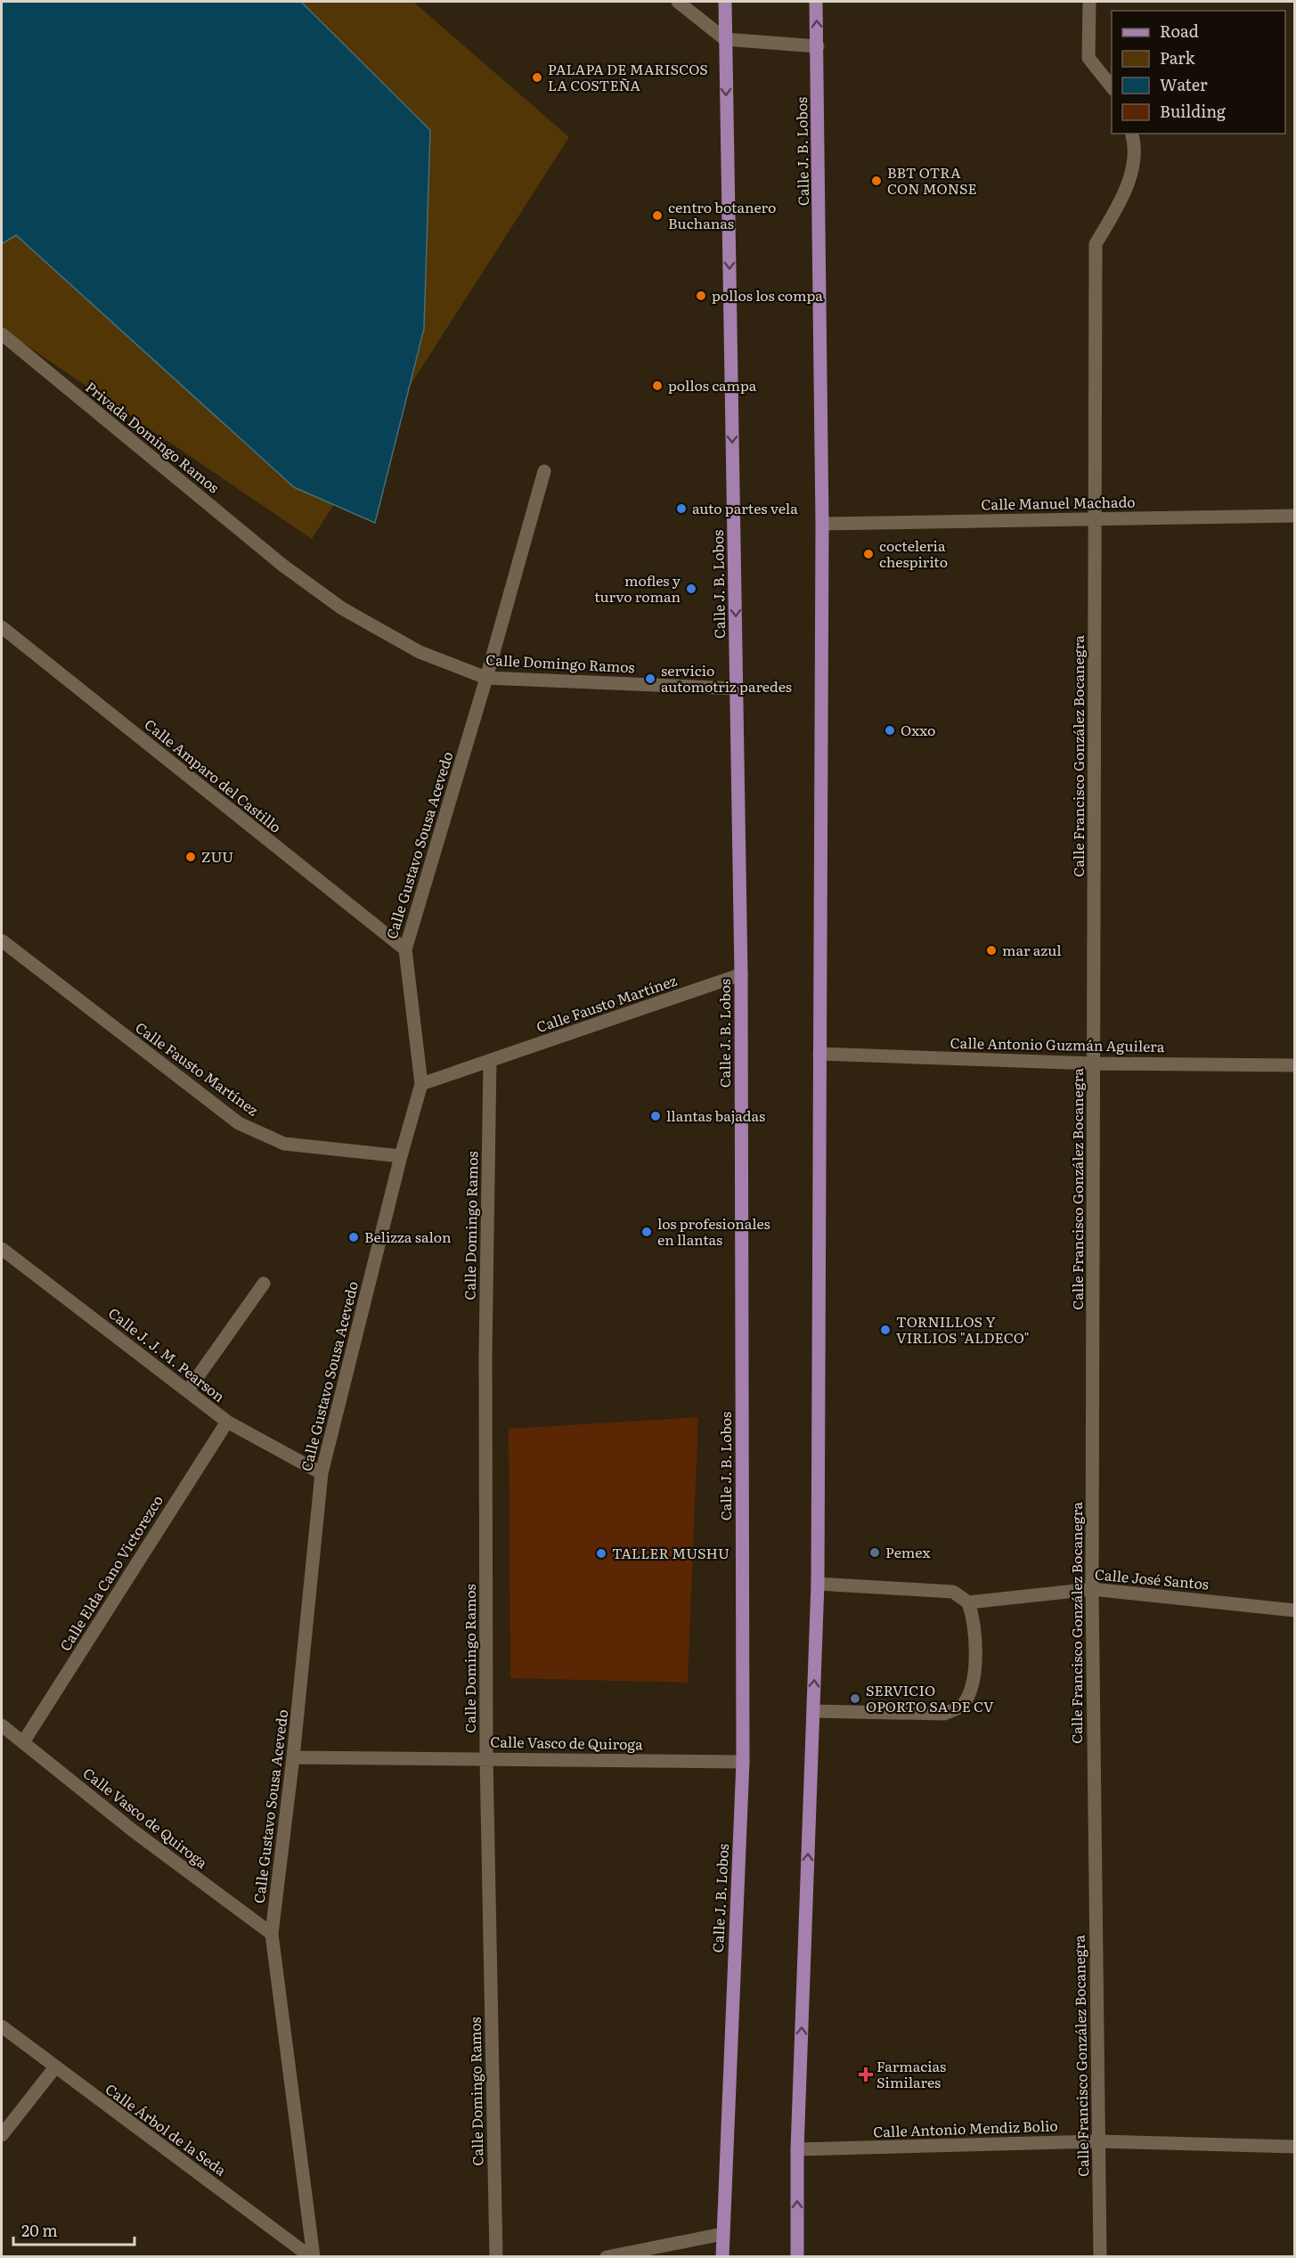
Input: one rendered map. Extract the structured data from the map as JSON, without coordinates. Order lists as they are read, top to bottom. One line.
{"streets":{"main road":["Calle J. B. Lobos"],"street":["Privada Domingo Ramos","Calle Manuel Machado","Calle Domingo Ramos","Calle Francisco González Bocanegra","Calle Amparo del Castillo","Calle Gustavo Sousa Acevedo","Calle Fausto Martínez","Calle Antonio Guzmán Aguilera","Calle J. J. M. Pearson","Calle Elda Cano Victorezco","Calle José Santos","Calle Vasco de Quiroga","Calle Antonio Mendiz Bolio","Calle Árbol de la Seda"]},"crossings":[["Calle J. B. Lobos","Calle Manuel Machado"],["Calle J. B. Lobos","Calle Domingo Ramos"],["Calle J. B. Lobos","Calle Fausto Martínez"],["Calle J. B. Lobos","Calle Antonio Guzmán Aguilera"],["Calle J. B. Lobos","Calle Vasco de Quiroga"],["Calle J. B. Lobos","Calle Antonio Mendiz Bolio"],["Privada Domingo Ramos","Calle Domingo Ramos"],["Calle Manuel Machado","Calle Francisco González Bocanegra"],["Calle Domingo Ramos","Calle Gustavo Sousa Acevedo"],["Calle Domingo Ramos","Calle Fausto Martínez"],["Calle Domingo Ramos","Calle Vasco de Quiroga"],["Calle Francisco González Bocanegra","Calle Antonio Guzmán Aguilera"],["Calle Francisco González Bocanegra","Calle José Santos"],["Calle Francisco González Bocanegra","Calle Antonio Mendiz Bolio"],["Calle Amparo del Castillo","Calle Gustavo Sousa Acevedo"],["Calle Gustavo Sousa Acevedo","Calle Fausto Martínez"],["Calle Gustavo Sousa Acevedo","Calle J. J. M. Pearson"],["Calle Gustavo Sousa Acevedo","Calle Vasco de Quiroga"],["Calle Gustavo Sousa Acevedo","Calle Árbol de la Seda"],["Calle J. J. M. Pearson","Calle Elda Cano Victorezco"],["Calle Elda Cano Victorezco","Calle Vasco de Quiroga"]],"places":{"other":["PALAPA DE MARISCOS LA COSTEÑA","BBT OTRA CON MONSE","centro botanero Buchanas","pollos los compa","pollos campa","auto partes vela","cocteleria chespirito","mofles y turvo roman","servicio automotriz paredes","Oxxo","ZUU","mar azul","llantas bajadas","los profesionales en llantas","Belizza salon","TORNILLOS Y VIRLIOS \"ALDECO\"","Pemex","TALLER MUSHU","SERVICIO OPORTO SA DE CV"],"health":["Farmacias Similares"]},"legend":["Road","Park","Water","Building"],"scale_bar":"20 m"}
